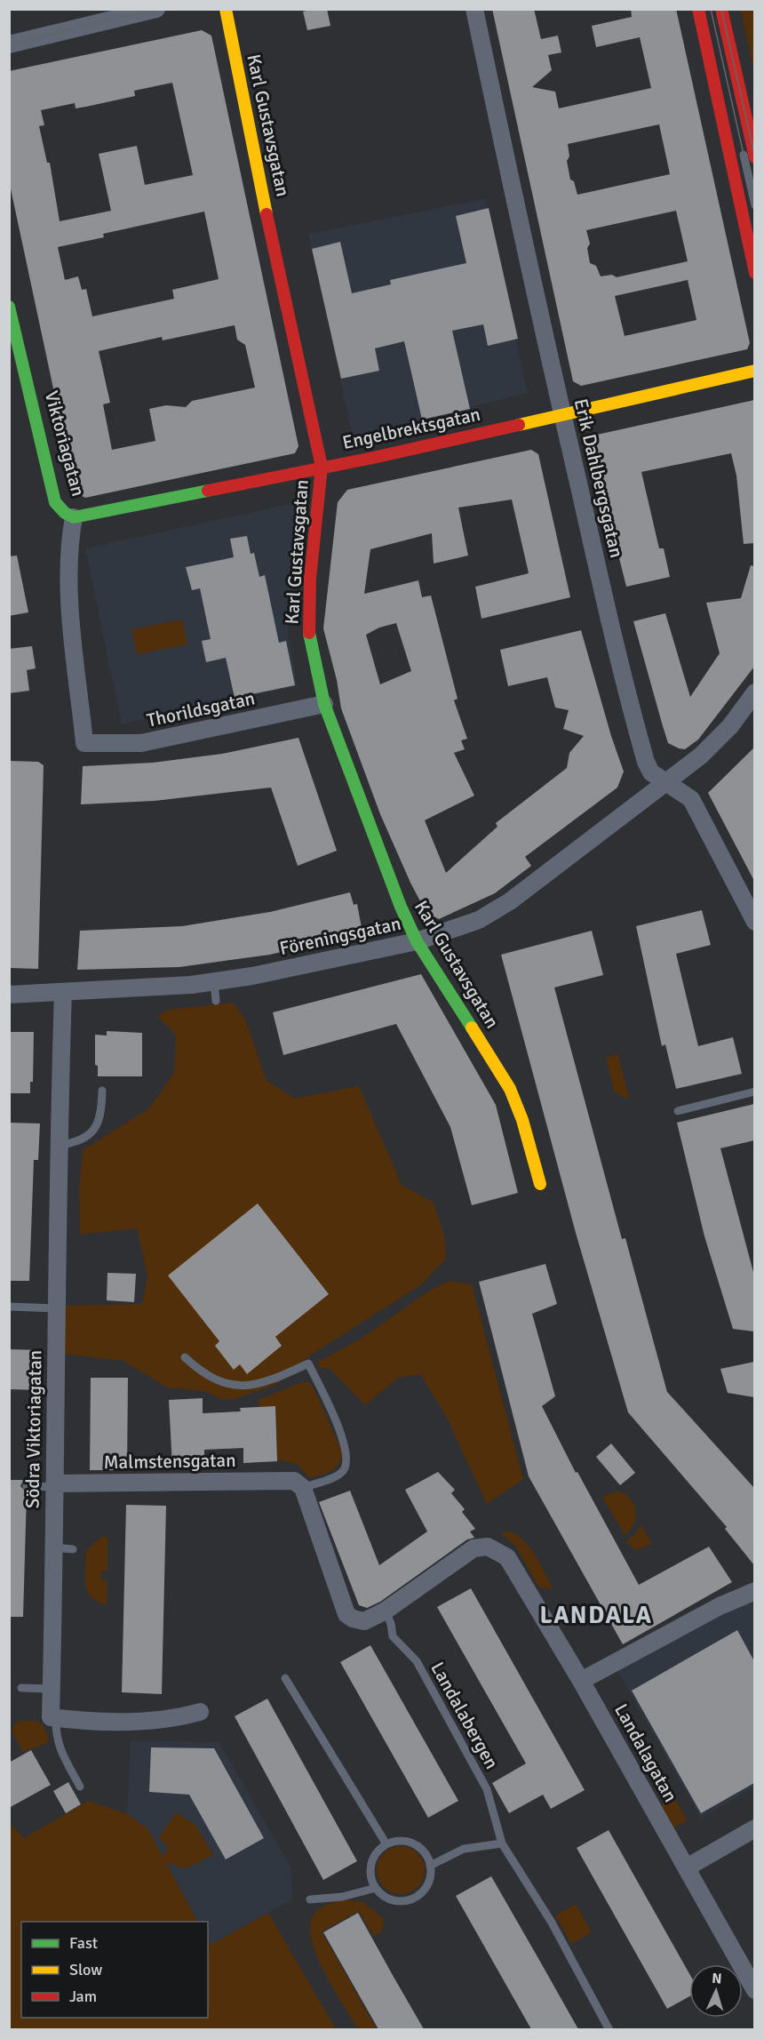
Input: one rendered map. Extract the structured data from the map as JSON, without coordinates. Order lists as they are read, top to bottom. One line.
{"streets":{"street":["Karl Gustavsgatan","Engelbrektsgatan","Viktoriagatan","Erik Dahlbergsgatan","Thorildsgatan","Föreningsgatan","Södra Viktoriagatan","Malmstensgatan","Landalagatan"],"lane":["Landalabergen"]},"crossings":[["Karl Gustavsgatan","Engelbrektsgatan"],["Karl Gustavsgatan","Thorildsgatan"],["Karl Gustavsgatan","Föreningsgatan"],["Engelbrektsgatan","Viktoriagatan"],["Engelbrektsgatan","Erik Dahlbergsgatan"],["Viktoriagatan","Thorildsgatan"],["Erik Dahlbergsgatan","Föreningsgatan"],["Föreningsgatan","Södra Viktoriagatan"],["Södra Viktoriagatan","Malmstensgatan"],["Landalabergen","Landalagatan"]],"districts":["LANDALA"],"legend":["Fast","Slow","Jam"],"north":"top"}
